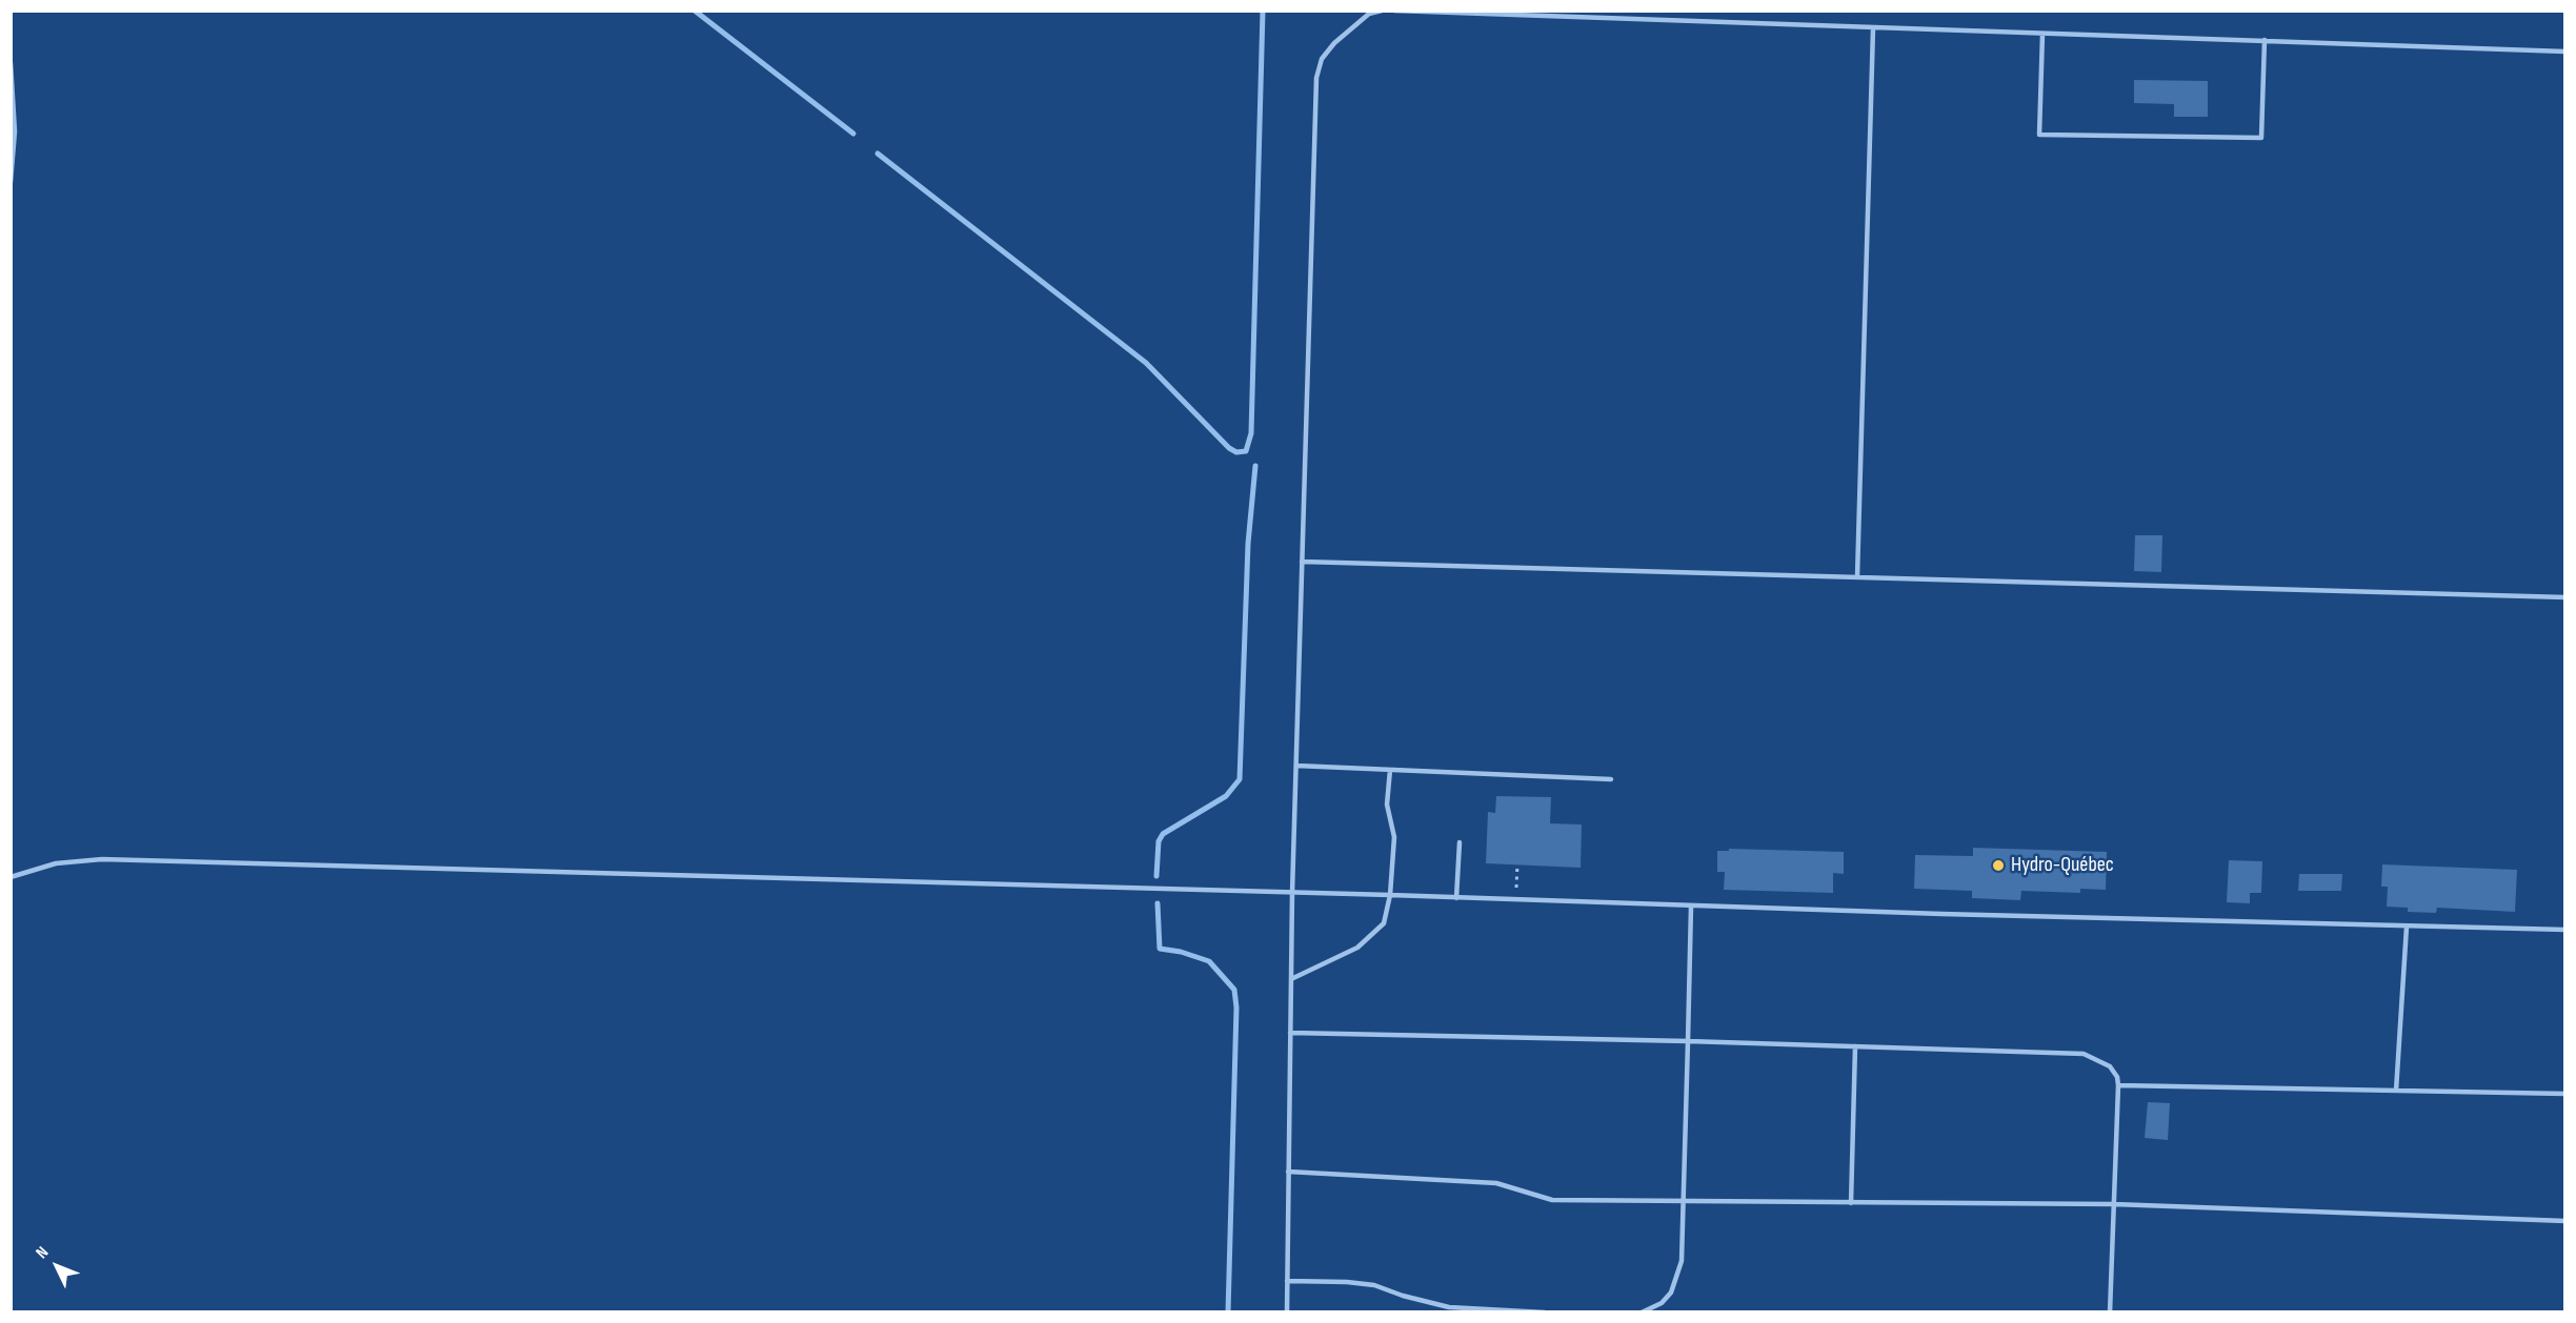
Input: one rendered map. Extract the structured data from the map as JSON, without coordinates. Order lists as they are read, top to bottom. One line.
{"places":["Hydro-Québec"],"north":"top left"}
